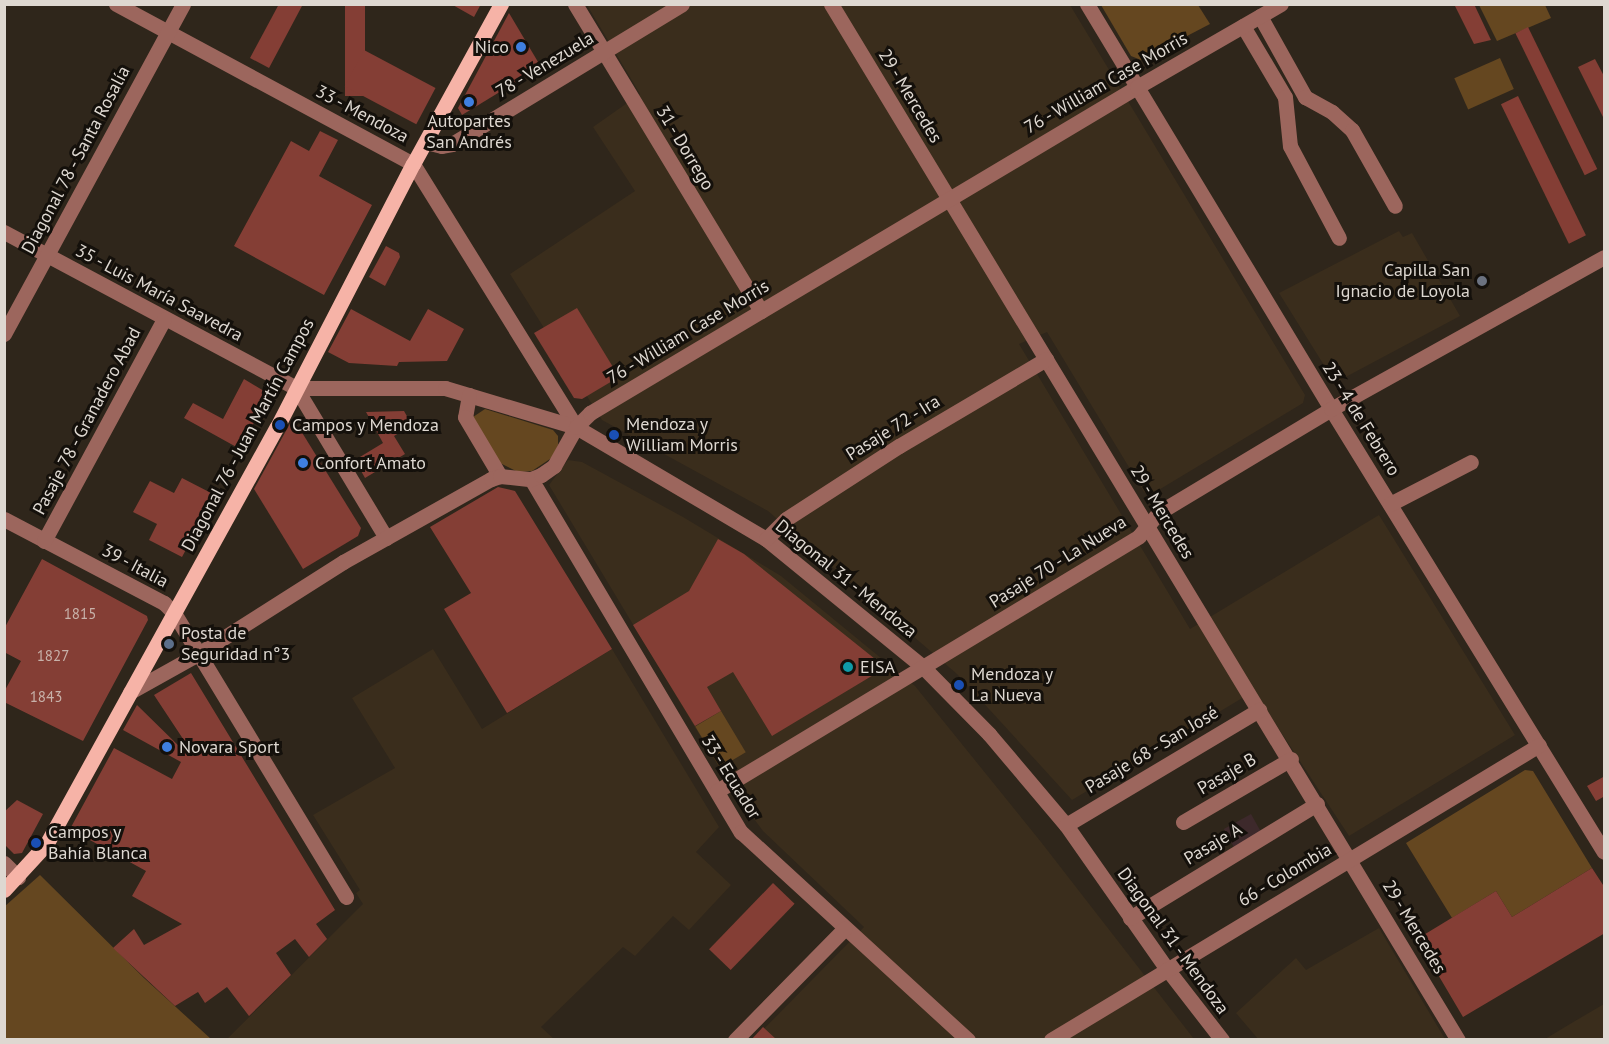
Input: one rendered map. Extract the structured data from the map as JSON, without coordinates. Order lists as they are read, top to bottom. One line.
{"streets":{"main road":["Diagonal 76 - Juan Martín Campos"],"street":["78 - Venezuela","76 - William Case Morris","29 - Mercedes","33 - Mendoza","31 - Dorrego","Diagonal 78 - Santa Rosalía","35 - Luis María Saavedra","23 - 4 de Febrero","Pasaje 78 - Granadero Abad","Pasaje 72 - Ira","Pasaje 70 - La Nueva","39 - Italia","Diagonal 31 - Mendoza","Pasaje 68 - San José","Pasaje B","33 - Ecuador","Pasaje A","66 - Colombia"]},"crossings":[["78 - Venezuela","31 - Dorrego"],["78 - Venezuela","Diagonal 76 - Juan Martín Campos"],["76 - William Case Morris","29 - Mercedes"],["76 - William Case Morris","33 - Mendoza"],["76 - William Case Morris","31 - Dorrego"],["76 - William Case Morris","23 - 4 de Febrero"],["76 - William Case Morris","Diagonal 31 - Mendoza"],["76 - William Case Morris","33 - Ecuador"],["29 - Mercedes","Pasaje 72 - Ira"],["29 - Mercedes","Pasaje 70 - La Nueva"],["29 - Mercedes","Pasaje 68 - San José"],["29 - Mercedes","Pasaje B"],["29 - Mercedes","Pasaje A"],["29 - Mercedes","66 - Colombia"],["33 - Mendoza","Diagonal 78 - Santa Rosalía"],["33 - Mendoza","Diagonal 76 - Juan Martín Campos"],["33 - Mendoza","Diagonal 31 - Mendoza"],["Diagonal 78 - Santa Rosalía","35 - Luis María Saavedra"],["35 - Luis María Saavedra","Pasaje 78 - Granadero Abad"],["35 - Luis María Saavedra","Diagonal 76 - Juan Martín Campos"],["35 - Luis María Saavedra","Diagonal 31 - Mendoza"],["23 - 4 de Febrero","Pasaje 70 - La Nueva"],["23 - 4 de Febrero","66 - Colombia"],["Pasaje 78 - Granadero Abad","39 - Italia"],["Pasaje 72 - Ira","Diagonal 31 - Mendoza"],["Diagonal 76 - Juan Martín Campos","39 - Italia"],["Diagonal 76 - Juan Martín Campos","Diagonal 31 - Mendoza"],["Pasaje 70 - La Nueva","Diagonal 31 - Mendoza"],["Pasaje 70 - La Nueva","33 - Ecuador"],["Diagonal 31 - Mendoza","Pasaje 68 - San José"],["Diagonal 31 - Mendoza","Pasaje A"],["Diagonal 31 - Mendoza","66 - Colombia"]],"places":["Nico","Autopartes San Andrés","Capilla San Ignacio de Loyola","Campos y Mendoza","Mendoza y William Morris","Confort Amato","Posta de Seguridad n°3","EISA","Mendoza y La Nueva","Novara Sport","Campos y Bahía Blanca"],"house_numbers":["1815","1827","1843"]}
